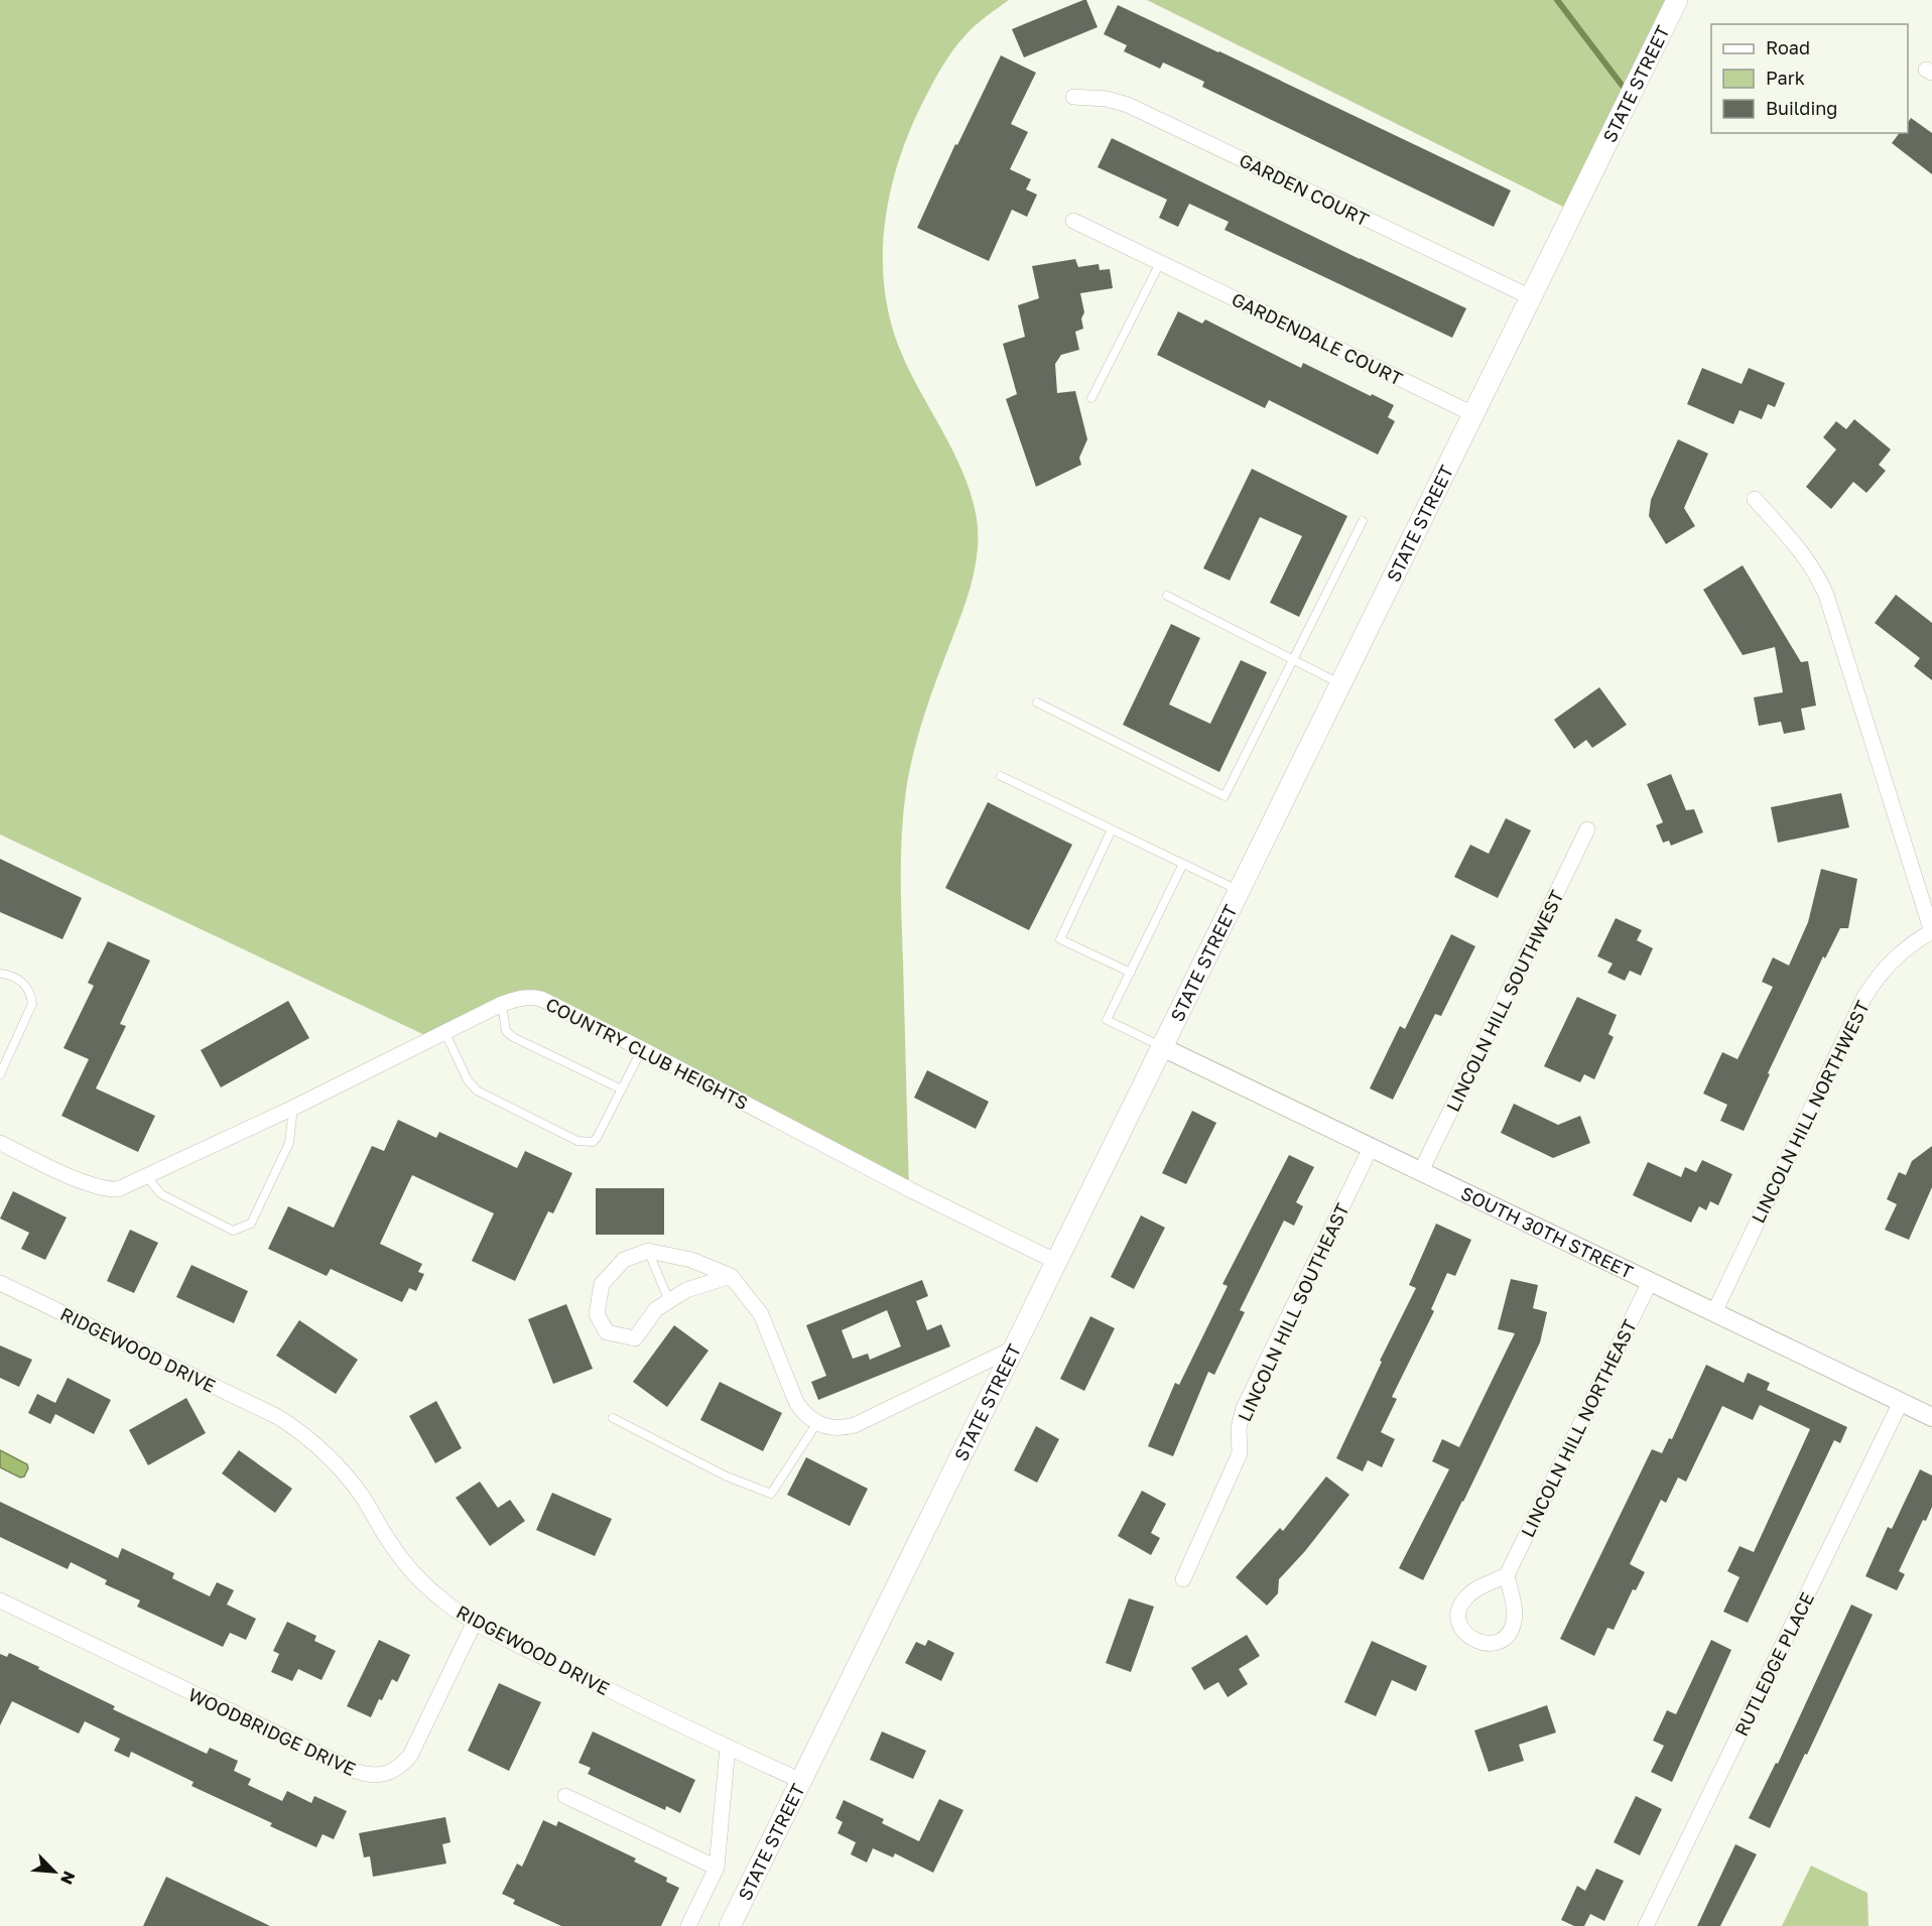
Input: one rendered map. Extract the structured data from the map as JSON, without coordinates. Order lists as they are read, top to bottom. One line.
{"streets":{"main road":["STATE STREET"],"street":["GARDEN COURT","GARDENDALE COURT","LINCOLN HILL SOUTHWEST","COUNTRY CLUB HEIGHTS","LINCOLN HILL NORTHWEST","SOUTH 30TH STREET","LINCOLN HILL SOUTHEAST","RIDGEWOOD DRIVE","LINCOLN HILL NORTHEAST","RUTLEDGE PLACE","WOODBRIDGE DRIVE"]},"crossings":[["STATE STREET","GARDEN COURT"],["STATE STREET","GARDENDALE COURT"],["STATE STREET","COUNTRY CLUB HEIGHTS"],["STATE STREET","SOUTH 30TH STREET"],["STATE STREET","RIDGEWOOD DRIVE"],["LINCOLN HILL SOUTHWEST","SOUTH 30TH STREET"],["LINCOLN HILL NORTHWEST","SOUTH 30TH STREET"],["SOUTH 30TH STREET","LINCOLN HILL SOUTHEAST"],["SOUTH 30TH STREET","LINCOLN HILL NORTHEAST"],["SOUTH 30TH STREET","RUTLEDGE PLACE"],["RIDGEWOOD DRIVE","WOODBRIDGE DRIVE"]],"legend":["Road","Park","Building"],"north":"bottom right"}
